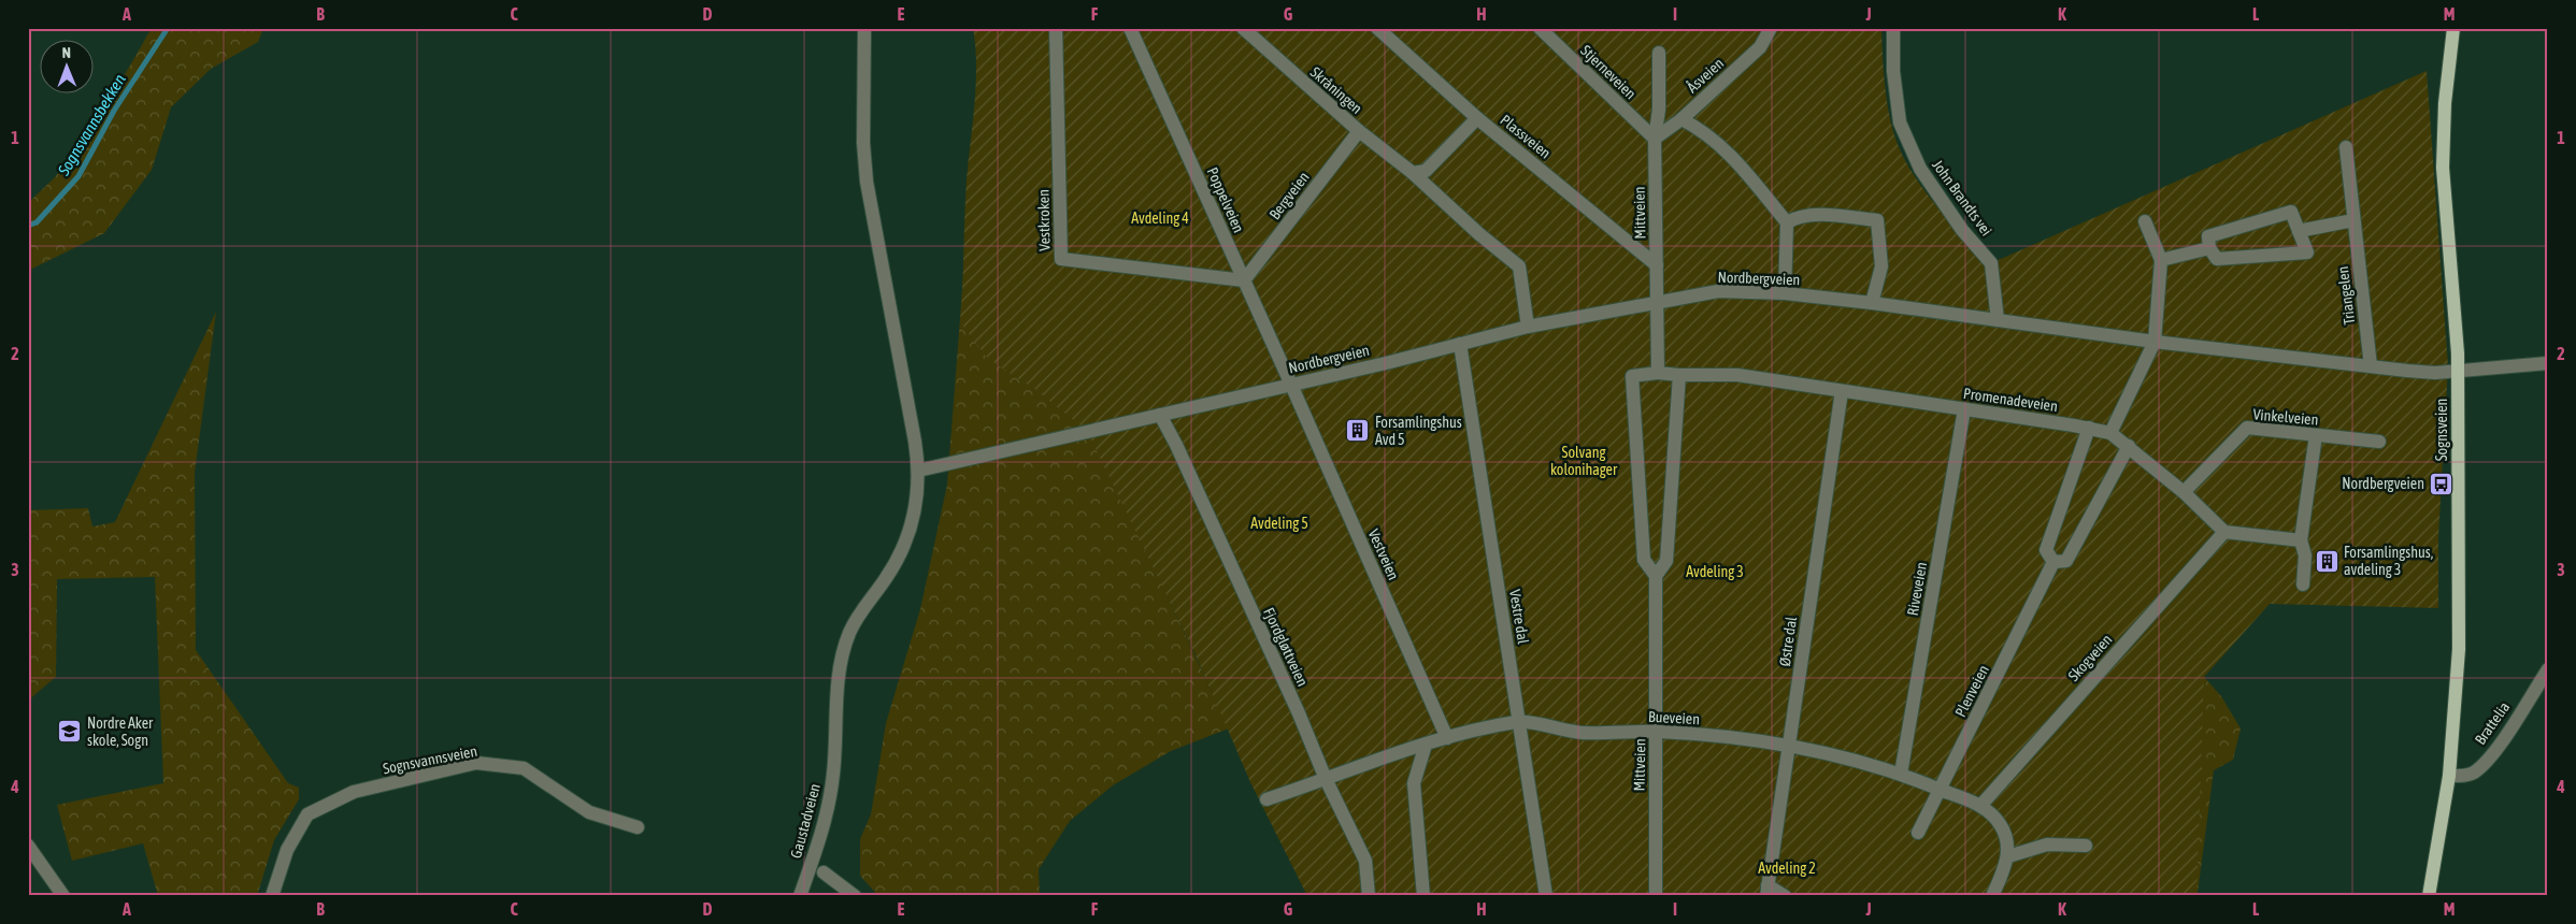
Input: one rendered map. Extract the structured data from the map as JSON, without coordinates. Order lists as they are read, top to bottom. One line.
{"streets":{"main road":["Sognsveien"],"street":["Stjerneveien","Åsveien","Skråningen","Plassveien","Bergveien","John Brandts vei","Poppelveien","Mittveien","Vestkroken","Nordbergveien","Triangelen","Promenadeveien","Vinkelveien","Vestveien","Riveveien","Vestre dal","Østre dal","Fjordgløttveien","Skogveien","Plenveien","Bueveien","Brattelia","Sognsvannsveien","Gaustadveien"]},"crossings":[["Stjerneveien","Åsveien"],["Stjerneveien","Mittveien"],["Åsveien","Mittveien"],["Skråningen","Bergveien"],["Skråningen","Nordbergveien"],["Plassveien","Mittveien"],["Bergveien","Poppelveien"],["Bergveien","Vestkroken"],["John Brandts vei","Nordbergveien"],["Poppelveien","Vestkroken"],["Poppelveien","Nordbergveien"],["Poppelveien","Vestveien"],["Mittveien","Nordbergveien"],["Mittveien","Promenadeveien"],["Mittveien","Bueveien"],["Nordbergveien","Triangelen"],["Nordbergveien","Sognsveien"],["Nordbergveien","Vestveien"],["Nordbergveien","Vestre dal"],["Nordbergveien","Fjordgløttveien"],["Nordbergveien","Gaustadveien"],["Promenadeveien","Vinkelveien"],["Promenadeveien","Riveveien"],["Promenadeveien","Østre dal"],["Promenadeveien","Skogveien"],["Promenadeveien","Plenveien"],["Sognsveien","Brattelia"],["Vestveien","Bueveien"],["Riveveien","Bueveien"],["Vestre dal","Bueveien"],["Østre dal","Bueveien"],["Fjordgløttveien","Bueveien"],["Skogveien","Bueveien"],["Plenveien","Bueveien"]],"water":["Sognsvannsbekken"],"parks":["Avdeling 4","Solvang kolonihager","Avdeling 5","Avdeling 3","Avdeling 2"],"places":{"building":["Forsamlingshus Avd 5","Forsamlingshus, avdeling 3"],"bus stop":["Nordbergveien"],"school or university":["Nordre Aker skole, Sogn"]},"north":"top","grid":{"columns":["A","B","C","D","E","F","G","H","I","J","K","L","M"],"rows":["1","2","3","4"]}}
